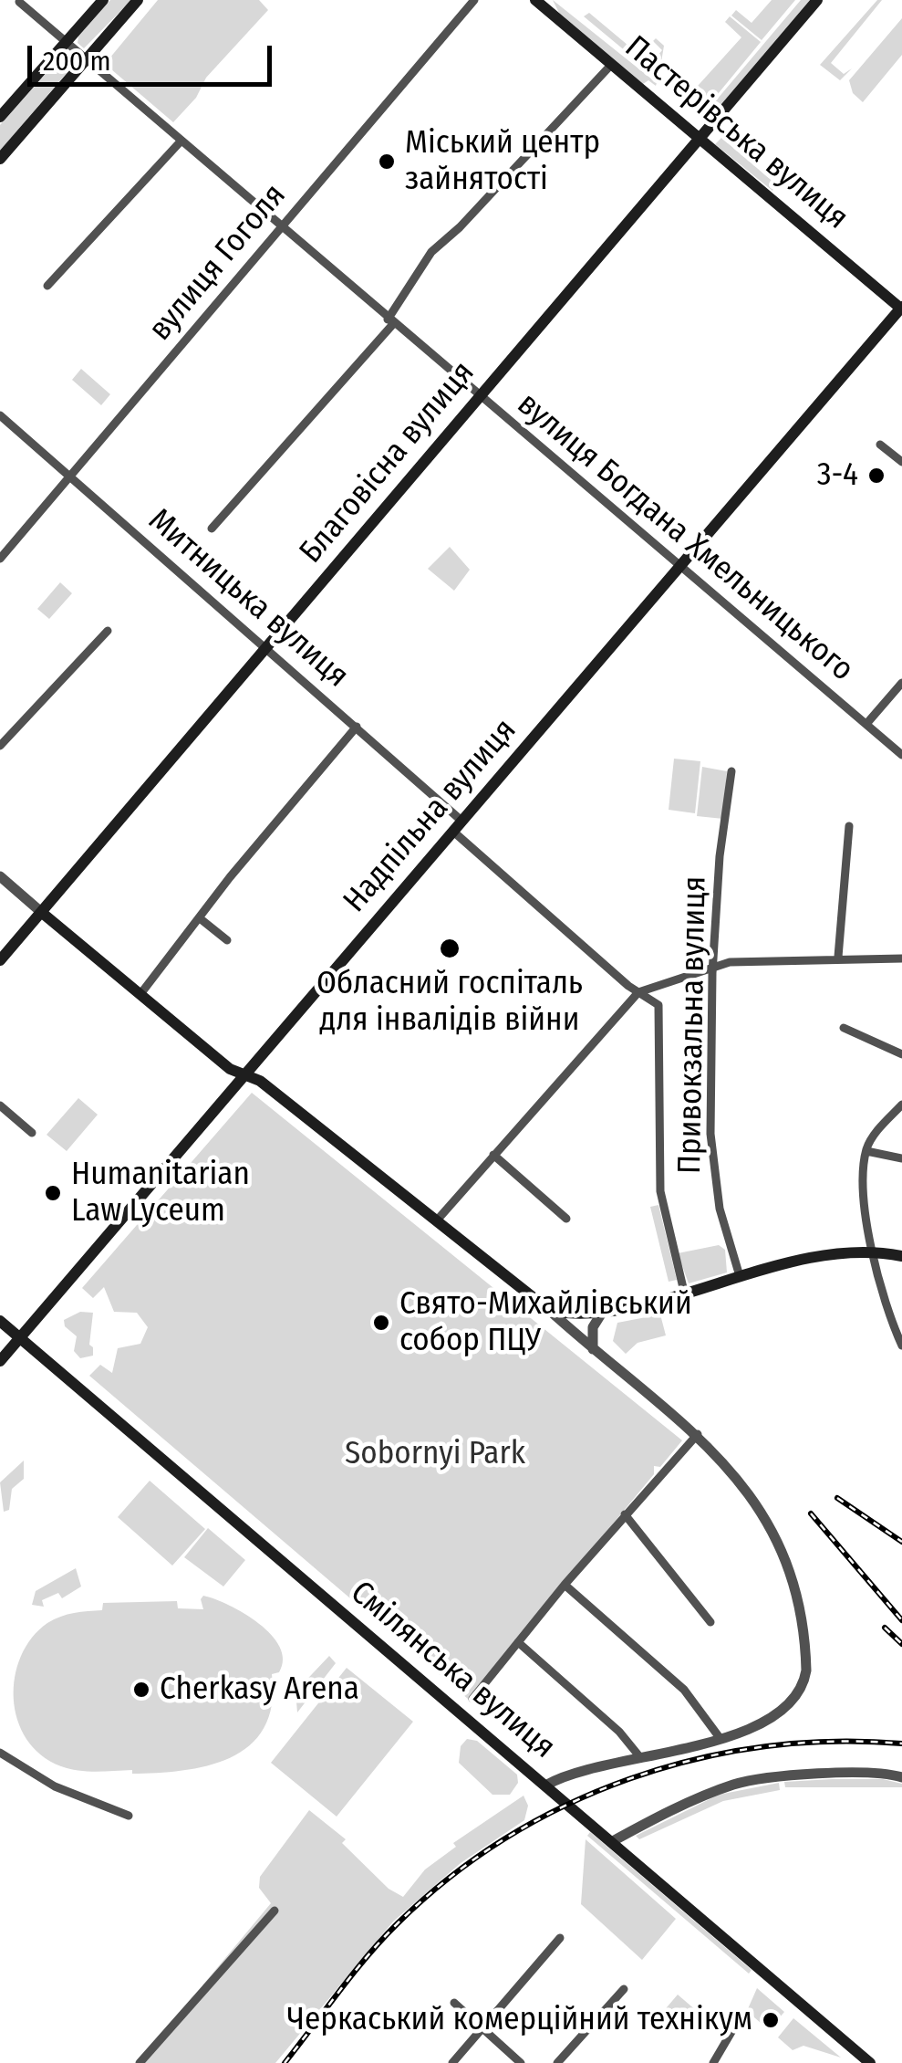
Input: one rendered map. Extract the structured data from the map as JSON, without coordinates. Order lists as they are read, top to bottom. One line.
{"streets":{"main road":["Пастерівська вулиця","Благовісна вулиця","Надпільна вулиця","Смілянська вулиця"],"street":["вулиця Гоголя","вулиця Богдана Хмельницького","Митницька вулиця","Привокзальна вулиця"]},"crossings":[["Пастерівська вулиця","Благовісна вулиця"],["Пастерівська вулиця","Надпільна вулиця"],["вулиця Гоголя","вулиця Богдана Хмельницького"],["вулиця Гоголя","Митницька вулиця"],["Благовісна вулиця","вулиця Богдана Хмельницького"],["Благовісна вулиця","Митницька вулиця"],["вулиця Богдана Хмельницького","Надпільна вулиця"],["Митницька вулиця","Надпільна вулиця"],["Надпільна вулиця","Смілянська вулиця"]],"parks":["Sobornyi Park"],"places":["Міський центр зайнятості","3-4","Обласний госпіталь для інвалідів війни","Humanitarian Law Lyceum","Свято-Михайлівський собор ПЦУ","Cherkasy Arena","Черкаський комерційний технікум"],"scale_bar":"200 m"}
